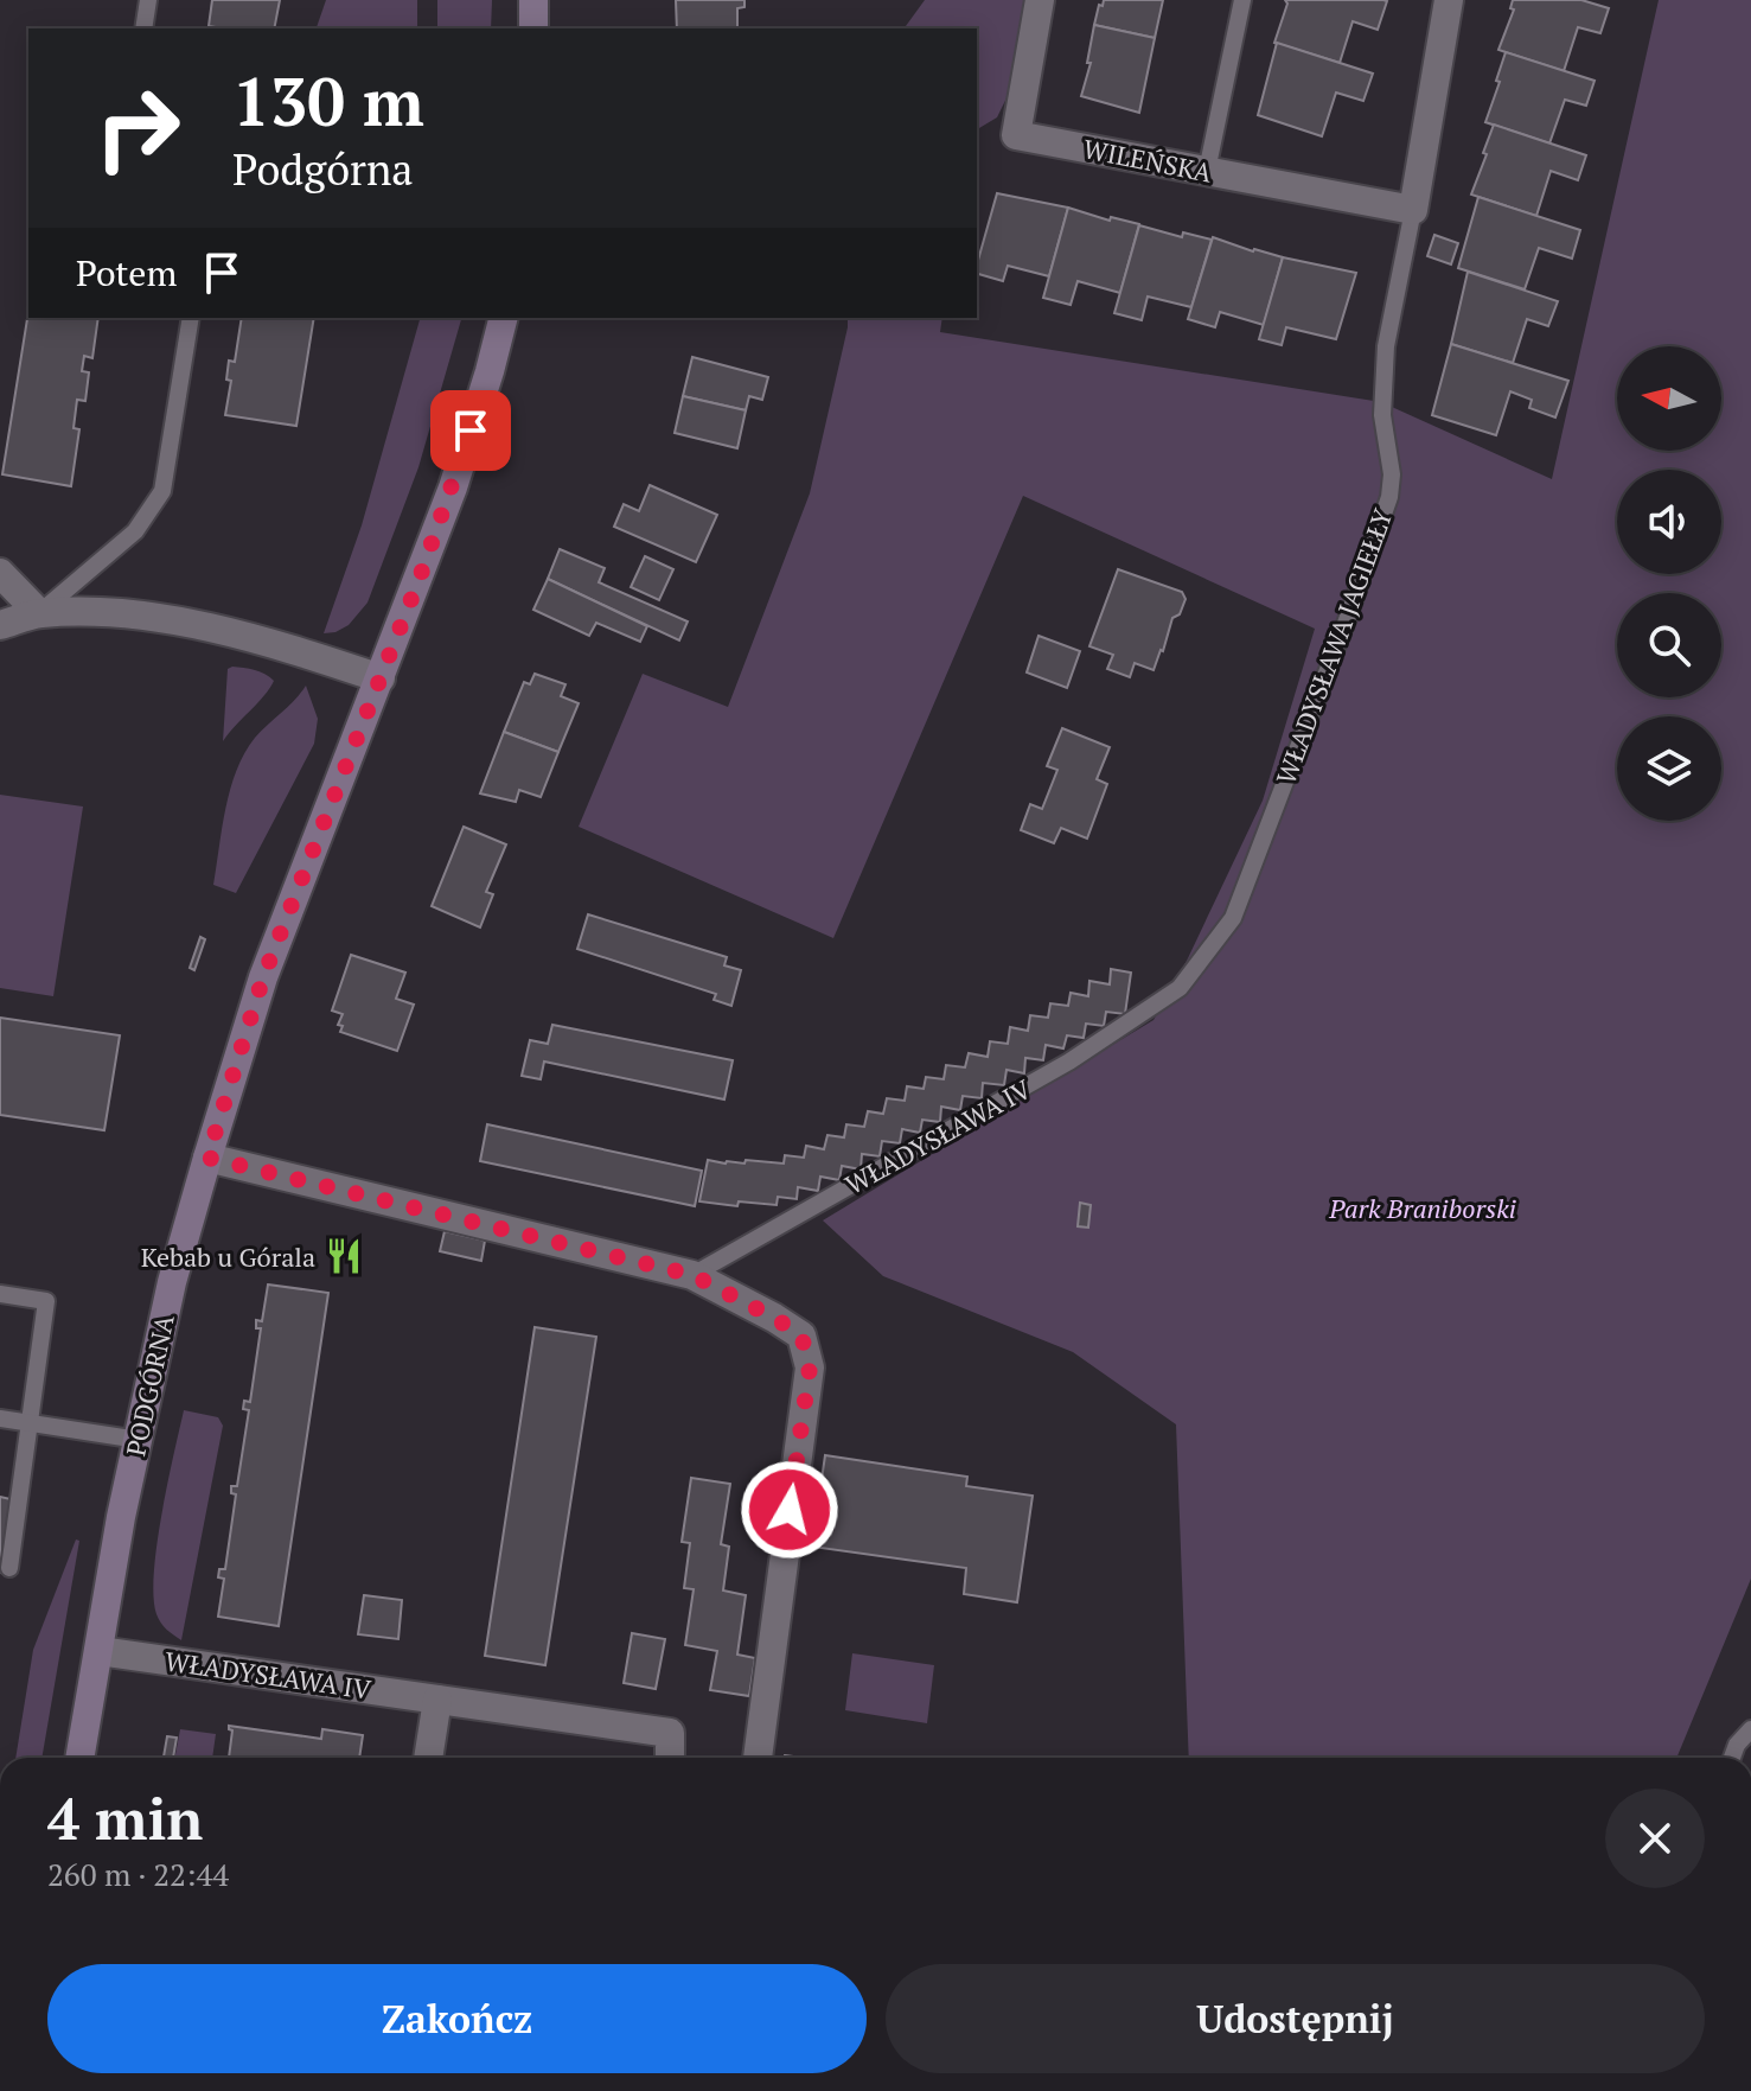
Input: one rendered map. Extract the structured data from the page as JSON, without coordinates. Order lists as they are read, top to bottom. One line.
{"streets":{"street":["WILEŃSKA","WŁADYSŁAWA JAGIEŁŁY","WŁADYSŁAWA IV","PODGÓRNA"]},"crossings":[["WILEŃSKA","WŁADYSŁAWA JAGIEŁŁY"],["WŁADYSŁAWA JAGIEŁŁY","WŁADYSŁAWA IV"],["WŁADYSŁAWA IV","PODGÓRNA"]],"parks":["Park Braniborski"],"places":{"restaurant":["Kebab u Górala"]},"north":"left","page":{"turn":["130 m","Podgórna"],"then":"Potem","heading":["4 min","260 m · 22:44"],"buttons":["Zakończ","Udostępnij"]}}
